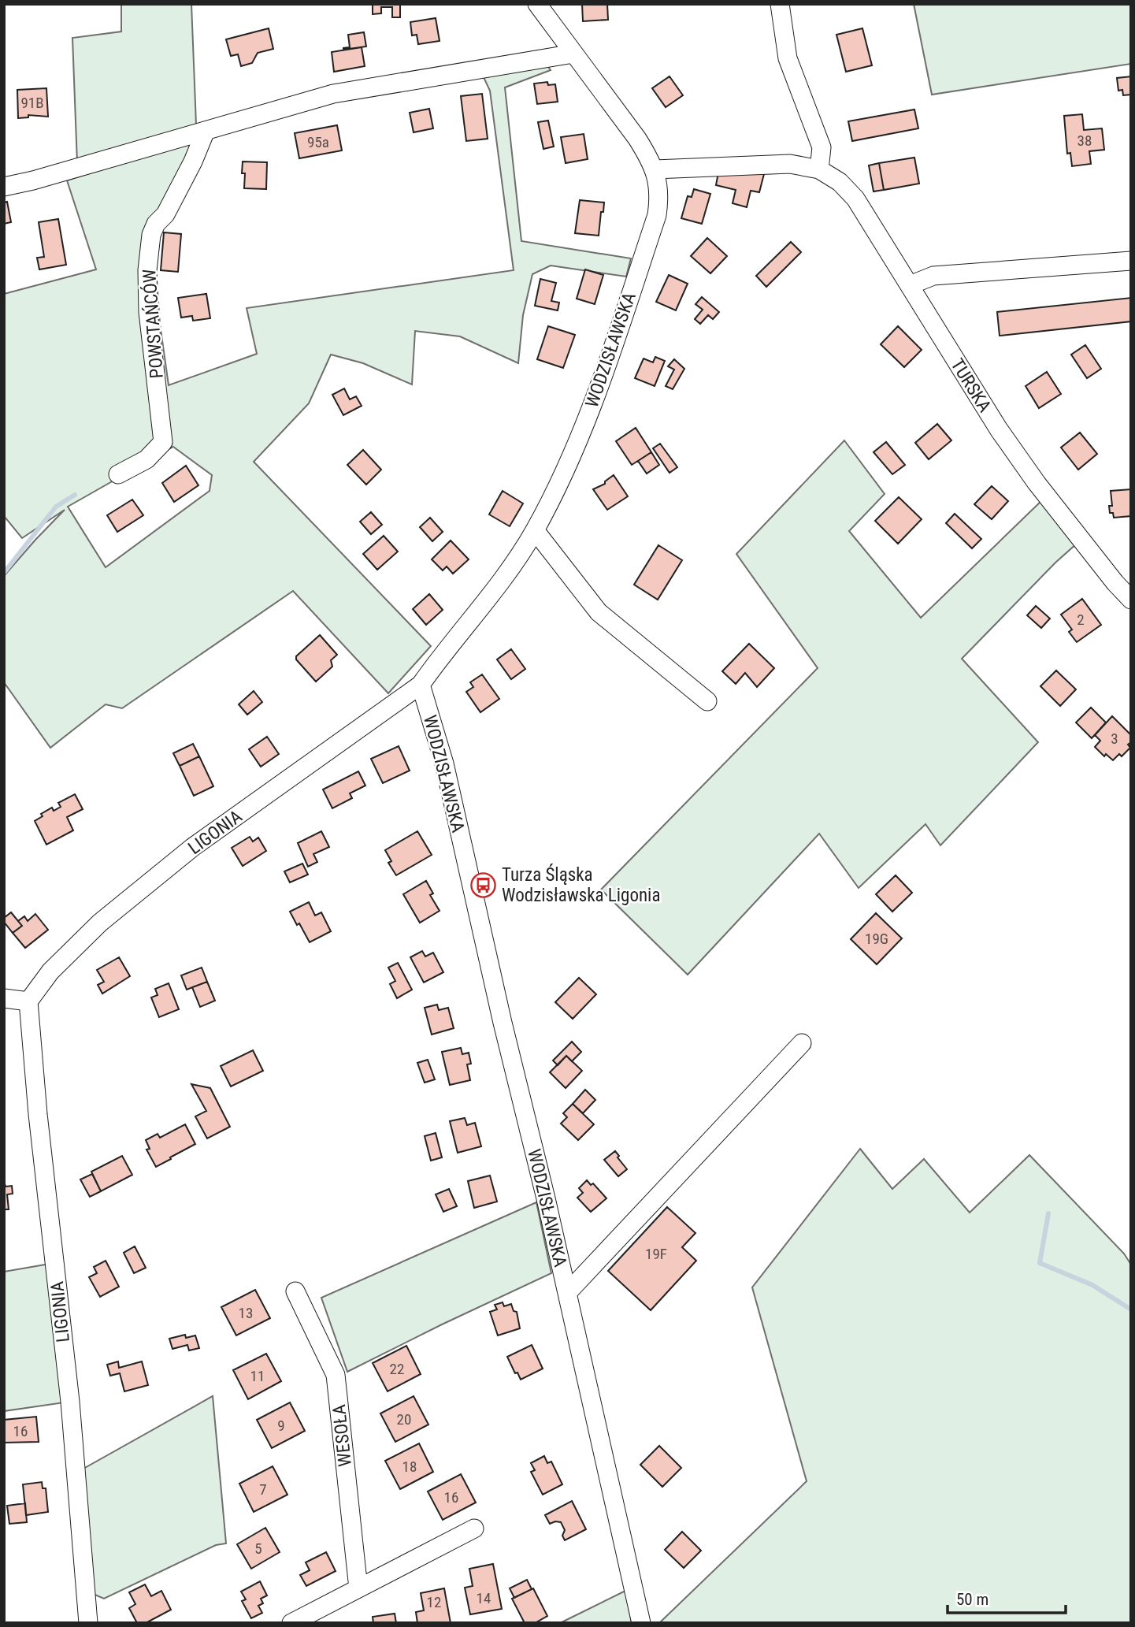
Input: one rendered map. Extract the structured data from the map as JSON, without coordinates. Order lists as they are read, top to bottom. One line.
{"streets":{"street":["POWSTAŃCÓW","WODZISŁAWSKA","TURSKA","LIGONIA","WESOŁA"]},"crossings":[["WODZISŁAWSKA","TURSKA"],["WODZISŁAWSKA","LIGONIA"]],"places":{"bus stop":["Turza Śląska Wodzisławska Ligonia"]},"house_numbers":["91B","38","95a","2","3","19G","19F","13","22","11","20","9","16","18","7","16","5","14","12"],"scale_bar":"50 m"}
